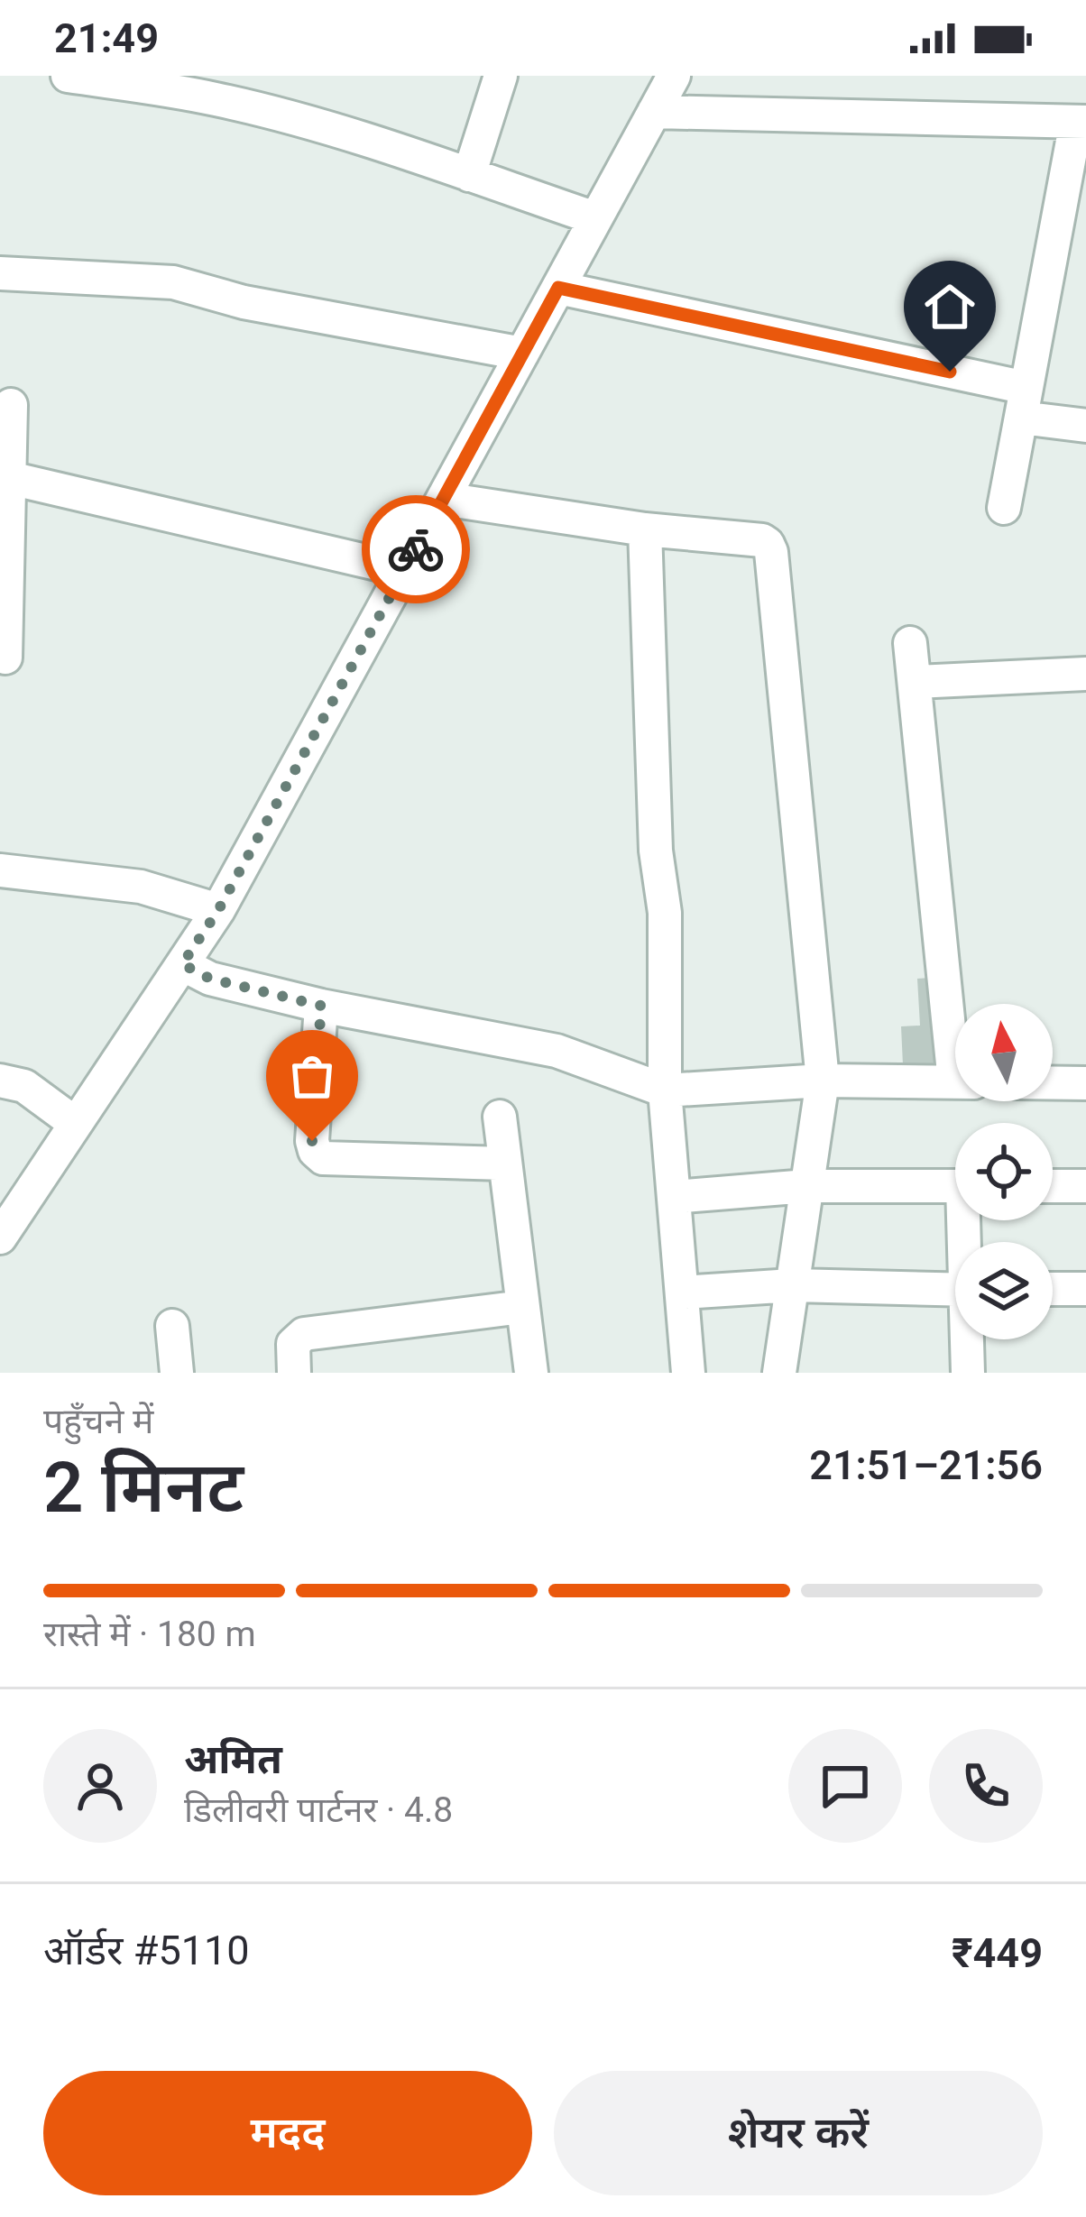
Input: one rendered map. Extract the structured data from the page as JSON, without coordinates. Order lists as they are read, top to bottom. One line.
{"north":"top","page":{"status":"21:49","heading":["2 मिनट","पहुँचने में","21:51–21:56"],"panel":["अमित","डिलीवरी पार्टनर · 4.8","ऑर्डर #5110","₹449"],"bar":"रास्ते में · 180 m","buttons":["मदद","शेयर करें"]}}
